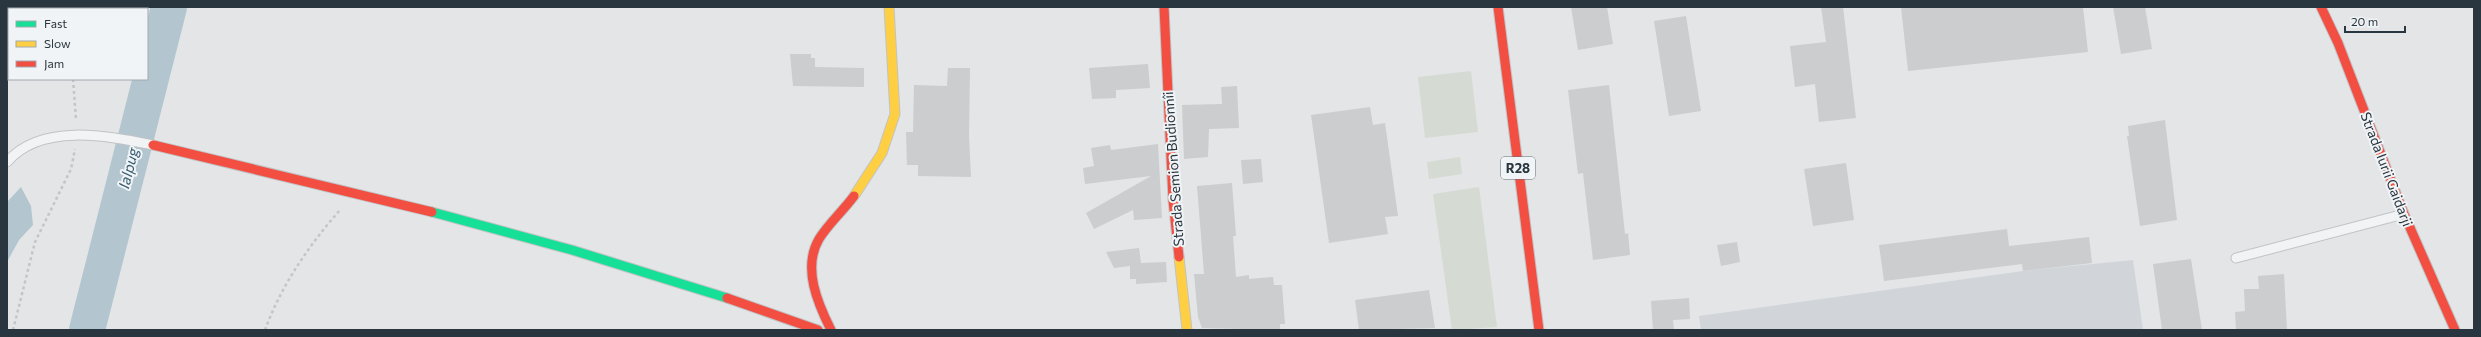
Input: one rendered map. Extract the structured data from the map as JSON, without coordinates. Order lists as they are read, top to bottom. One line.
{"streets":{"street":["R28","Strada Semion Budionnîi","Strada Iurii Gaidarji"]},"water":["Ialpug"],"legend":["Fast","Slow","Jam"],"scale_bar":"20 m"}
